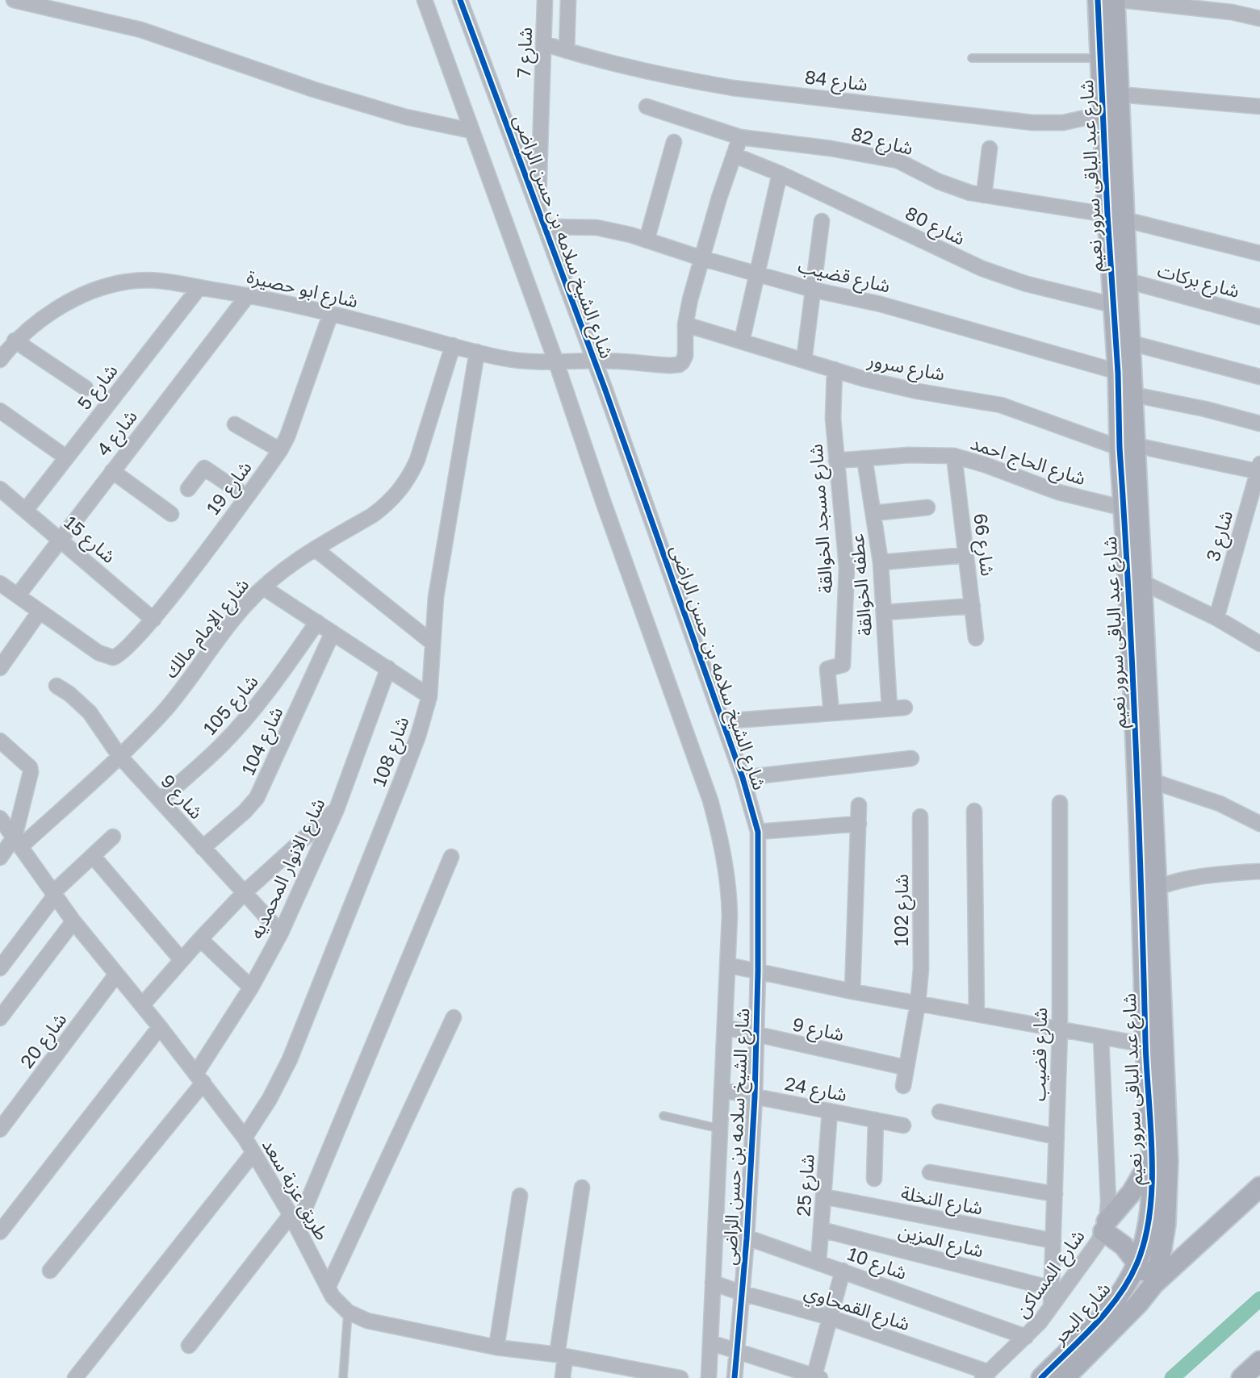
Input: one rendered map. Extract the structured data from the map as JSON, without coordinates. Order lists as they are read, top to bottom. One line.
{"streets":{"street":["شارع 7","شارع 84","شارع 82","شارع عبد الباقى سرور نعيم","شارع 80","شارع الشيخ سلامه بن حسن الراضى","شارع قضيب","شارع بركات","شارع ابو حصيرة","شارع سرور","شارع 5","شارع 4","شارع الحاج احمد","شارع 19","شارع مسجد الخوالقة","شارع 3","شارع 15","شارع 66","عطفه الخوالقة","شارع الإمام مالك","شارع 105","شارع 104","شارع 108","شارع 9","شارع الانوار المحمديه","شارع 102","شارع 20","شارع 24","شارع 25","طريق عزبة سعد","شارع النخلة","شارع المزين","شارع 10","شارع المساكن","شارع القمحاوي","شارع البحر"]},"crossings":[["شارع 7","شارع 84"],["شارع 7","شارع الشيخ سلامه بن حسن الراضى"],["شارع 84","شارع عبد الباقى سرور نعيم"],["شارع 82","شارع عبد الباقى سرور نعيم"],["شارع عبد الباقى سرور نعيم","شارع 80"],["شارع عبد الباقى سرور نعيم","شارع قضيب"],["شارع عبد الباقى سرور نعيم","شارع بركات"],["شارع عبد الباقى سرور نعيم","شارع سرور"],["شارع عبد الباقى سرور نعيم","شارع الحاج احمد"],["شارع عبد الباقى سرور نعيم","شارع البحر"],["شارع الشيخ سلامه بن حسن الراضى","شارع قضيب"],["شارع الشيخ سلامه بن حسن الراضى","شارع ابو حصيرة"],["شارع الشيخ سلامه بن حسن الراضى","شارع 9"],["شارع الشيخ سلامه بن حسن الراضى","شارع 24"],["شارع الشيخ سلامه بن حسن الراضى","شارع 10"],["شارع الشيخ سلامه بن حسن الراضى","شارع القمحاوي"],["شارع قضيب","شارع النخلة"],["شارع قضيب","شارع المزين"],["شارع قضيب","شارع المساكن"],["شارع ابو حصيرة","شارع سرور"],["شارع ابو حصيرة","شارع 5"],["شارع ابو حصيرة","شارع 4"],["شارع ابو حصيرة","شارع 19"],["شارع ابو حصيرة","شارع الإمام مالك"],["شارع ابو حصيرة","شارع 108"],["شارع سرور","شارع مسجد الخوالقة"],["شارع سرور","شارع 3"],["شارع 5","شارع 15"],["شارع 4","شارع 15"],["شارع الحاج احمد","شارع مسجد الخوالقة"],["شارع الحاج احمد","شارع 66"],["شارع الحاج احمد","عطفه الخوالقة"],["شارع 19","شارع 15"],["شارع الإمام مالك","شارع 9"],["شارع الإمام مالك","طريق عزبة سعد"],["شارع 105","شارع 9"],["شارع 104","شارع 9"],["شارع 108","طريق عزبة سعد"],["شارع 9","شارع الانوار المحمديه"],["شارع 9","شارع 102"],["شارع الانوار المحمديه","طريق عزبة سعد"],["شارع 20","طريق عزبة سعد"],["شارع 24","شارع 25"],["شارع 25","شارع النخلة"],["شارع 25","شارع المزين"],["شارع 25","شارع 10"],["شارع 10","شارع المساكن"],["شارع المساكن","شارع القمحاوي"]]}
